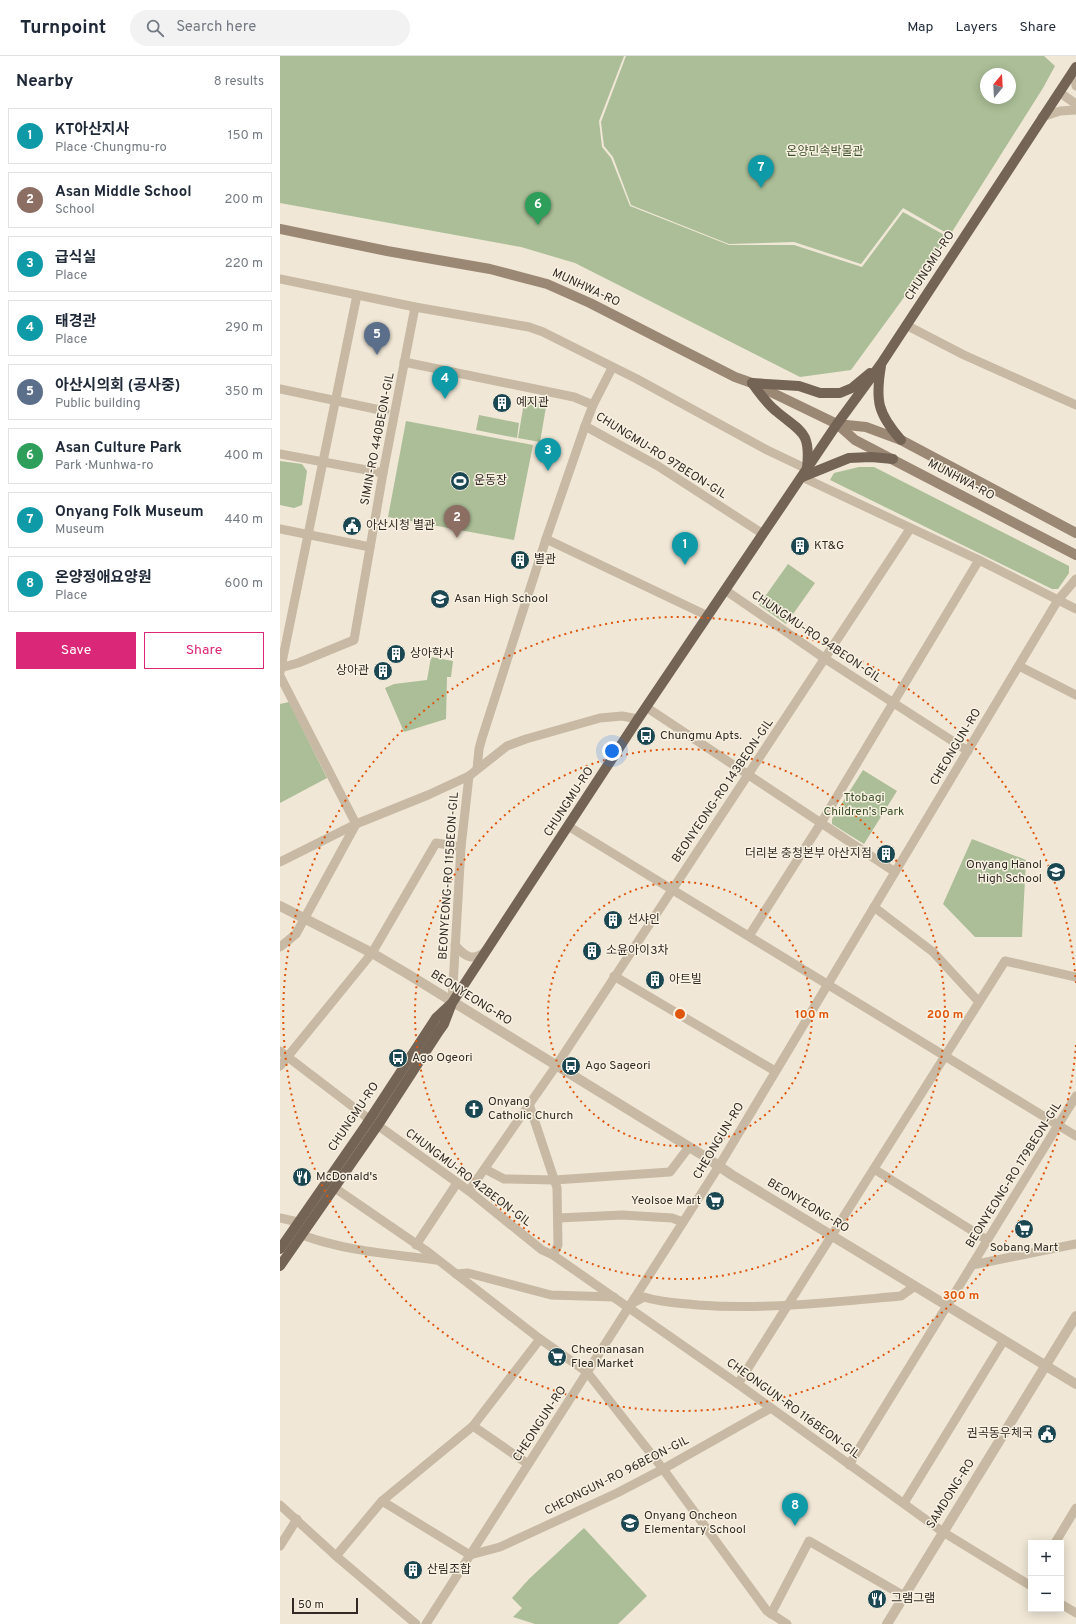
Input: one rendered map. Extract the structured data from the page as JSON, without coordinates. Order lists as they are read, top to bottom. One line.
{"streets":{"main road":["CHUNGMU-RO","MUNHWA-RO"],"street":["SIMIN-RO 440BEON-GIL","CHUNGMU-RO 97BEON-GIL","CHUNGMU-RO 94BEON-GIL","CHEONGUN-RO","BEONYEONG-RO 143BEON-GIL","BEONYEONG-RO 115BEON-GIL","BEONYEONG-RO","BEONYEONG-RO 179BEON-GIL","CHUNGMU-RO 42BEON-GIL","CHEONGUN-RO 116BEON-GIL","CHEONGUN-RO 96BEON-GIL","SAMDONG-RO"]},"crossings":[["CHUNGMU-RO","MUNHWA-RO"],["CHUNGMU-RO","CHUNGMU-RO 97BEON-GIL"],["CHUNGMU-RO","CHUNGMU-RO 94BEON-GIL"],["CHUNGMU-RO","BEONYEONG-RO 115BEON-GIL"],["CHUNGMU-RO","BEONYEONG-RO"],["CHUNGMU-RO","CHUNGMU-RO 42BEON-GIL"],["SIMIN-RO 440BEON-GIL","CHUNGMU-RO 97BEON-GIL"],["CHUNGMU-RO 94BEON-GIL","CHEONGUN-RO"],["CHUNGMU-RO 94BEON-GIL","BEONYEONG-RO 143BEON-GIL"],["CHEONGUN-RO","BEONYEONG-RO"],["CHEONGUN-RO","CHUNGMU-RO 42BEON-GIL"],["CHEONGUN-RO","CHEONGUN-RO 116BEON-GIL"],["CHEONGUN-RO","CHEONGUN-RO 96BEON-GIL"],["BEONYEONG-RO 143BEON-GIL","BEONYEONG-RO"],["BEONYEONG-RO 115BEON-GIL","BEONYEONG-RO"],["BEONYEONG-RO","BEONYEONG-RO 179BEON-GIL"],["BEONYEONG-RO","SAMDONG-RO"],["BEONYEONG-RO 179BEON-GIL","CHEONGUN-RO 116BEON-GIL"],["CHUNGMU-RO 42BEON-GIL","CHEONGUN-RO 116BEON-GIL"],["CHEONGUN-RO 116BEON-GIL","CHEONGUN-RO 96BEON-GIL"],["CHEONGUN-RO 116BEON-GIL","SAMDONG-RO"]],"parks":["온양민속박물관","Ttobagi Children's Park"],"places":{"building":["예지관","KT&G","별관","상아학사","상아관","더리본 충청본부 아산지점","선샤인","소윤아이3차","아트빌","산림조합"],"sports":["운동장"],"public building":["아산시청 별관","권곡동우체국"],"school or university":["Asan High School","Onyang Hanol High School","Onyang Oncheon Elementary School"],"bus stop":["Chungmu Apts.","Ago Ogeori","Ago Sageori"],"church":["Onyang Catholic Church"],"restaurant":["McDonald's","그램그램"],"supermarket":["Yeolsoe Mart","Sobang Mart","Cheonanasan Flea Market"]},"scale_bar":"50 m","north":"top","page":{"header":"Turnpoint","search":"Search here","nav":["Map","Layers","Share"],"heading":["Nearby","8 results"],"list":[{"mark":"1","name":"KT아산지사","note":"Place · Chungmu-ro","value":"150 m"},{"mark":"2","name":"Asan Middle School","note":"School","value":"200 m"},{"mark":"3","name":"급식실","note":"Place","value":"220 m"},{"mark":"4","name":"태경관","note":"Place","value":"290 m"},{"mark":"5","name":"아산시의회 (공사중)","note":"Public building","value":"350 m"},{"mark":"6","name":"Asan Culture Park","note":"Park · Munhwa-ro","value":"400 m"},{"mark":"7","name":"Onyang Folk Museum","note":"Museum","value":"440 m"},{"mark":"8","name":"온양정애요양원","note":"Place","value":"600 m"}],"pins":["7","6","5","4","3","2","1","8"],"buttons":["Save","Share"],"map_buttons":["+","−"],"scale":"50 m"},"rings":["100 m","200 m","300 m"]}
